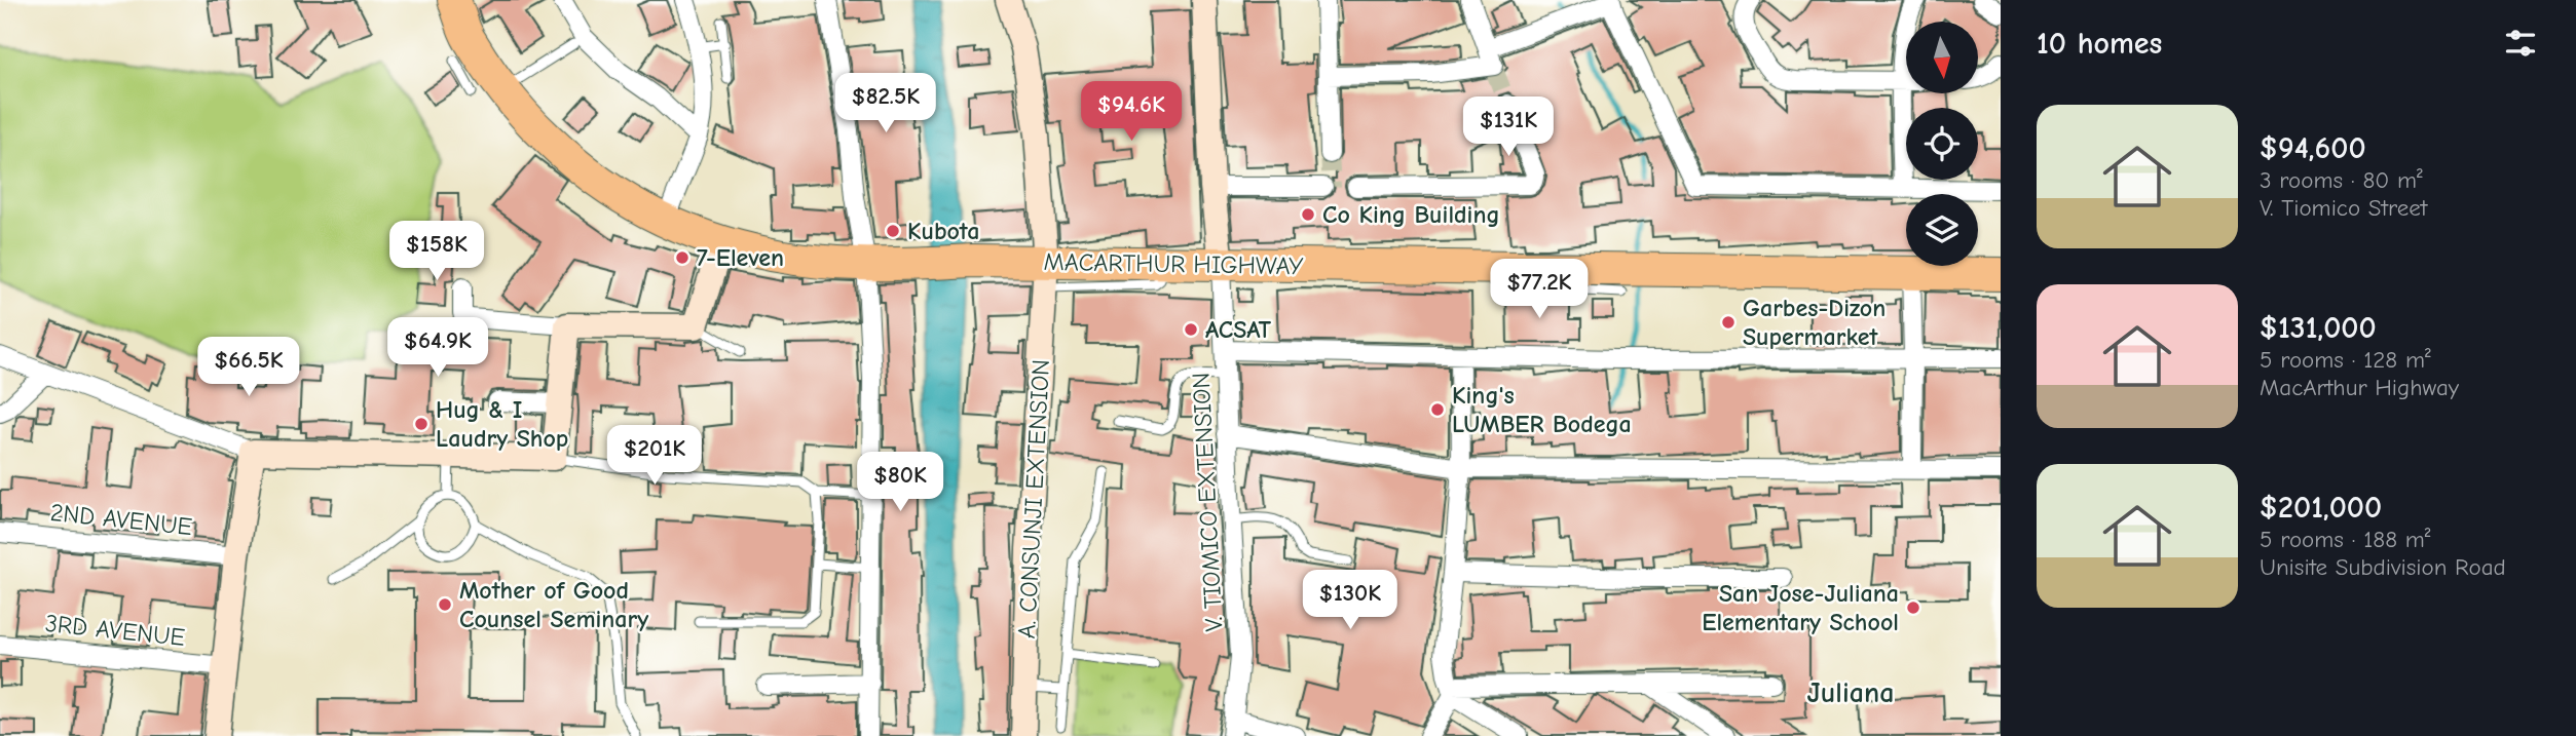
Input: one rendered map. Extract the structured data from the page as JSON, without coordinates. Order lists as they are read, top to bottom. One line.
{"streets":{"highway":["MACARTHUR HIGHWAY"],"main road":["A. CONSUNJI EXTENSION"],"street":["V. TIOMICO EXTENSION","2ND AVENUE","3RD AVENUE"]},"crossings":[["MACARTHUR HIGHWAY","A. CONSUNJI EXTENSION"],["MACARTHUR HIGHWAY","V. TIOMICO EXTENSION"]],"districts":["Juliana"],"places":["Co King Building","Kubota","7-Eleven","Garbes-Dizon Supermarket","ACSAT","King's LUMBER Bodega","Hug & I Laudry Shop","Mother of Good Counsel Seminary","San Jose-Juliana Elementary School"],"north":"bottom","page":{"heading":"10 homes","price":["$82.5K","$94.6K","$131K","$158K","$77.2K","$64.9K","$66.5K","$201K","$80K","$130K"],"list":[{"name":"$94,600","note":"3 rooms · 80 m² · V. Tiomico Street"},{"name":"$131,000","note":"5 rooms · 128 m² · MacArthur Highway"},{"name":"$201,000","note":"5 rooms · 188 m² · Unisite Subdivision Road"}]}}
